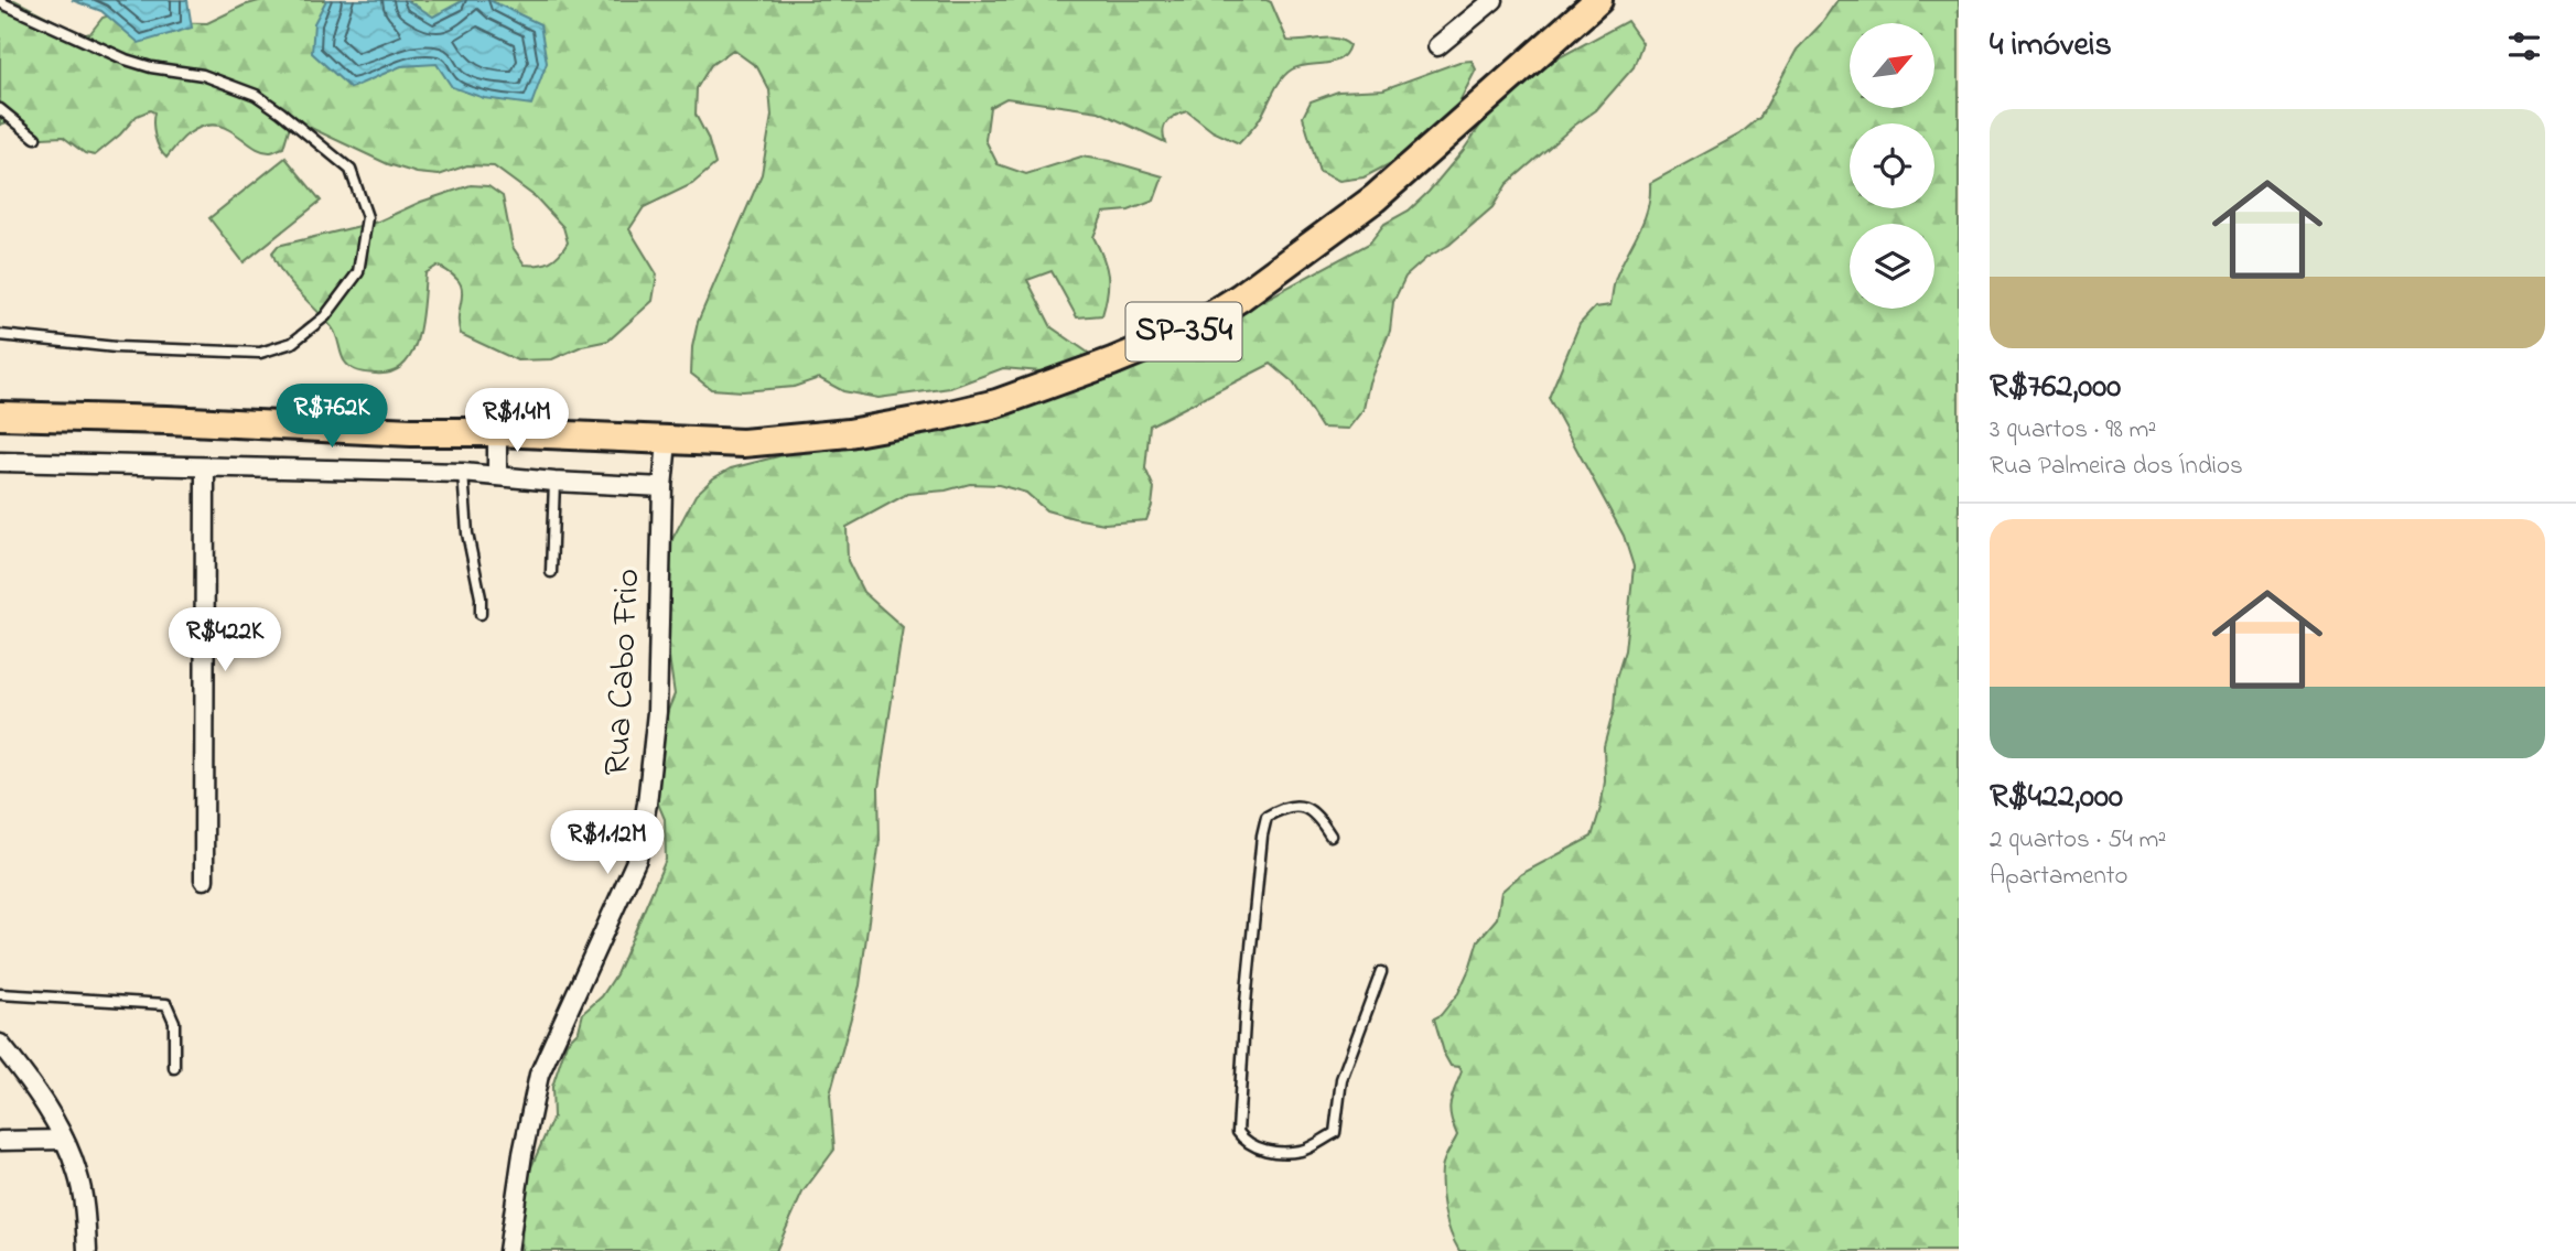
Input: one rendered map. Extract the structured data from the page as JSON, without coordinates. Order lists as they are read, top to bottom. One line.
{"streets":{"main road":["SP-354"],"street":["Rua Cabo Frio"]},"crossings":[["SP-354","Rua Cabo Frio"]],"north":"top right","page":{"heading":"4 imóveis","list":[{"name":"R$762,000","note":"3 quartos · 98 m² · Rua Palmeira dos Índios"},{"name":"R$422,000","note":"2 quartos · 54 m² · Apartamento"}],"price":["R$762K","R$1.4M","R$422K","R$1.12M"]}}
